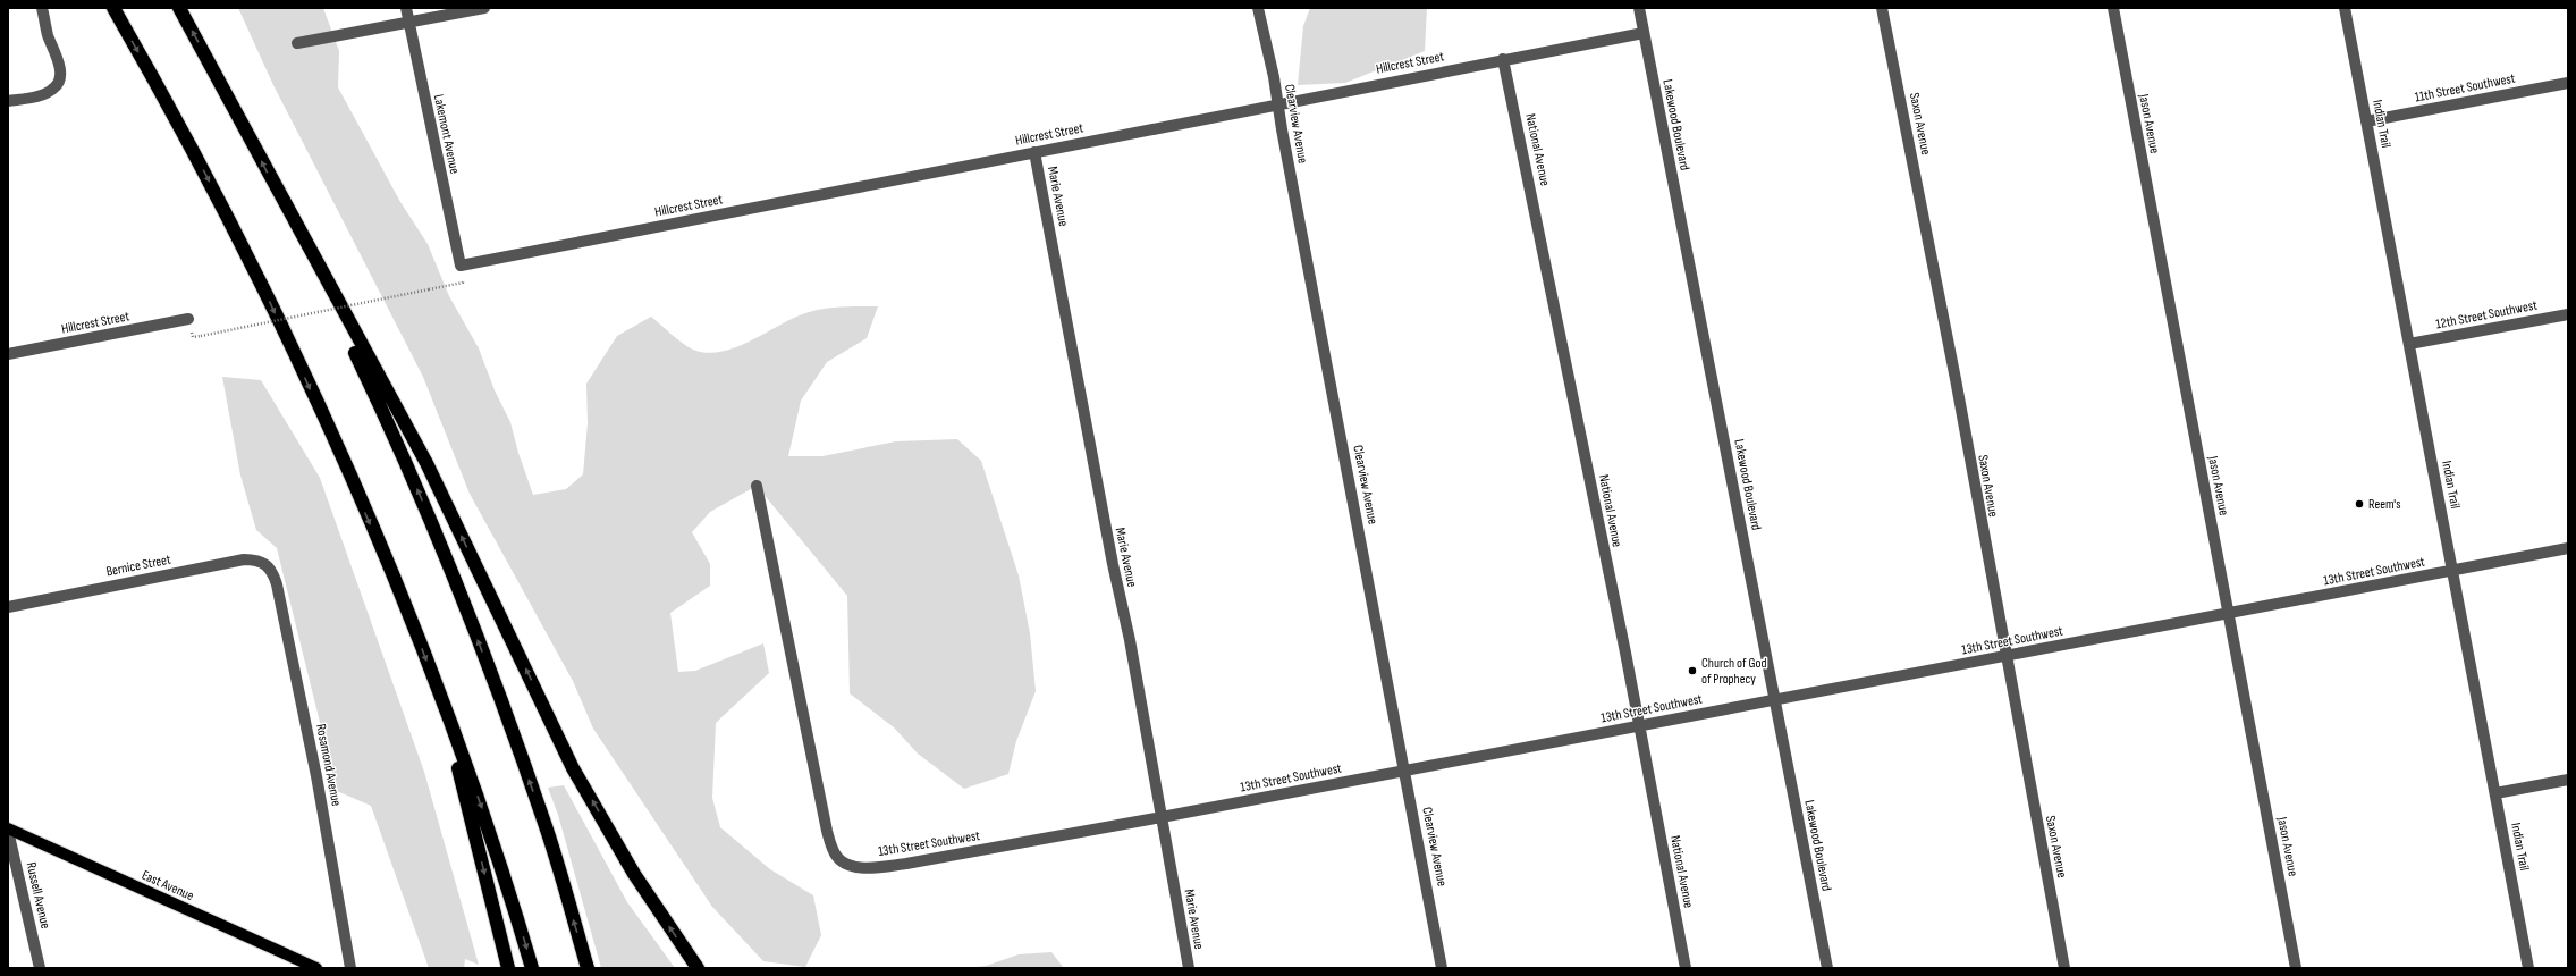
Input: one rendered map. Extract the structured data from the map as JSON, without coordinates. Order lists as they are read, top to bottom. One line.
{"streets":{"main road":["East Avenue"],"street":["Hillcrest Street","11th Street Southwest","Clearview Avenue","Saxon Avenue","Jason Avenue","Indian Trail","Lakewood Boulevard","Lakemont Avenue","National Avenue","Marie Avenue","12th Street Southwest","Bernice Street","13th Street Southwest","Rosamond Avenue","Russell Avenue"]},"crossings":[["Hillcrest Street","Clearview Avenue"],["Hillcrest Street","Lakewood Boulevard"],["Hillcrest Street","Lakemont Avenue"],["Hillcrest Street","National Avenue"],["Hillcrest Street","Marie Avenue"],["11th Street Southwest","Indian Trail"],["Clearview Avenue","13th Street Southwest"],["Saxon Avenue","13th Street Southwest"],["Jason Avenue","13th Street Southwest"],["Indian Trail","12th Street Southwest"],["Indian Trail","13th Street Southwest"],["Lakewood Boulevard","13th Street Southwest"],["National Avenue","13th Street Southwest"],["Marie Avenue","13th Street Southwest"],["Bernice Street","Rosamond Avenue"],["East Avenue","Russell Avenue"]],"places":["Reem's","Church of God of Prophecy"]}
